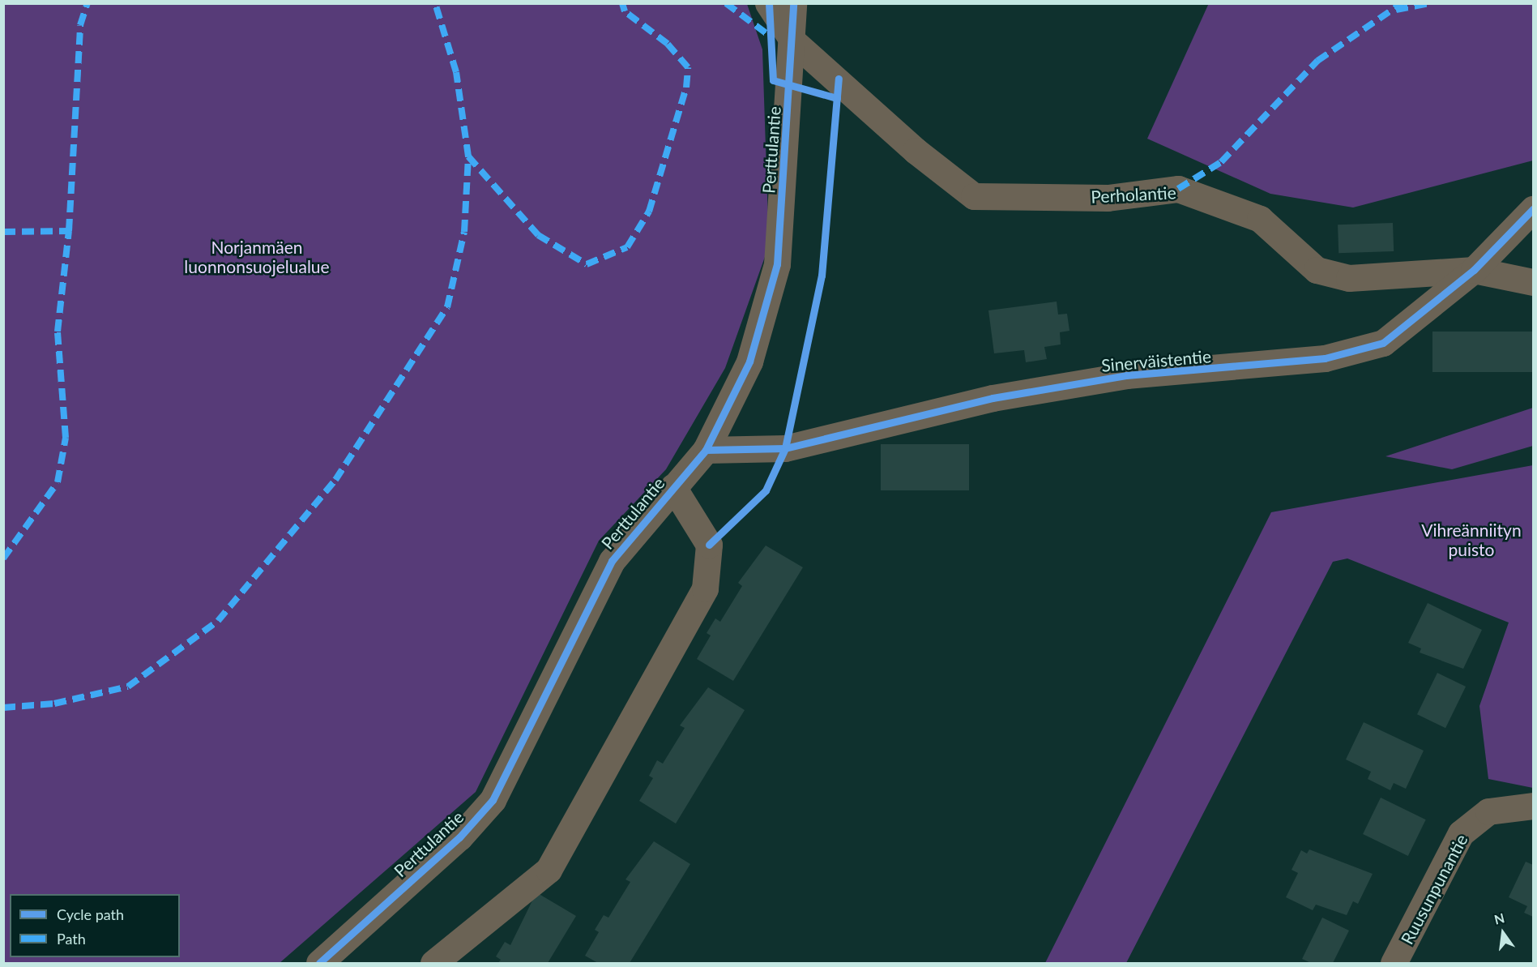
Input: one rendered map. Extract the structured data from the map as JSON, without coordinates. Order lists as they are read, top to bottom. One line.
{"streets":{"street":["Perttulantie","Perholantie","Sinerväistentie","Ruusunpunantie"]},"crossings":[["Perttulantie","Perholantie"],["Perttulantie","Sinerväistentie"],["Perholantie","Sinerväistentie"]],"parks":["Norjanmäen luonnonsuojelualue","Vihreänniityn puisto"],"legend":["Cycle path","Path"],"north":"top"}
